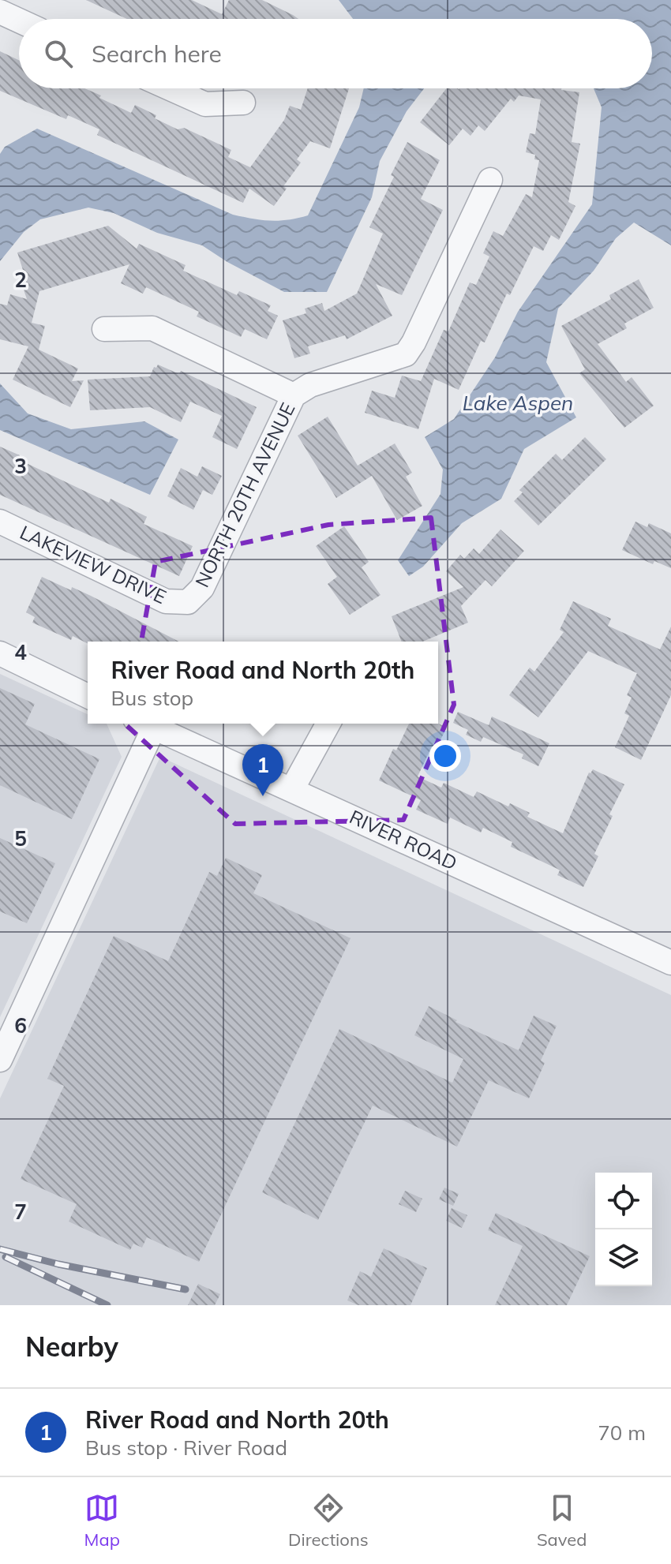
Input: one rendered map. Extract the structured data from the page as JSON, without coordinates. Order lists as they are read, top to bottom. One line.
{"streets":{"street":["NORTH 20TH AVENUE","LAKEVIEW DRIVE","RIVER ROAD"]},"crossings":[["NORTH 20TH AVENUE","LAKEVIEW DRIVE"]],"water":["Lake Aspen"],"page":{"search":"Search here","popup":["River Road and North 20th","Bus stop"],"pins":"1","heading":"Nearby","list":[{"mark":"1","name":"River Road and North 20th","note":"Bus stop · River Road","value":"70 m"}],"nav":["Map","Directions","Saved"]},"grid":{"rows":["2","3","4","5","6","7"]}}
